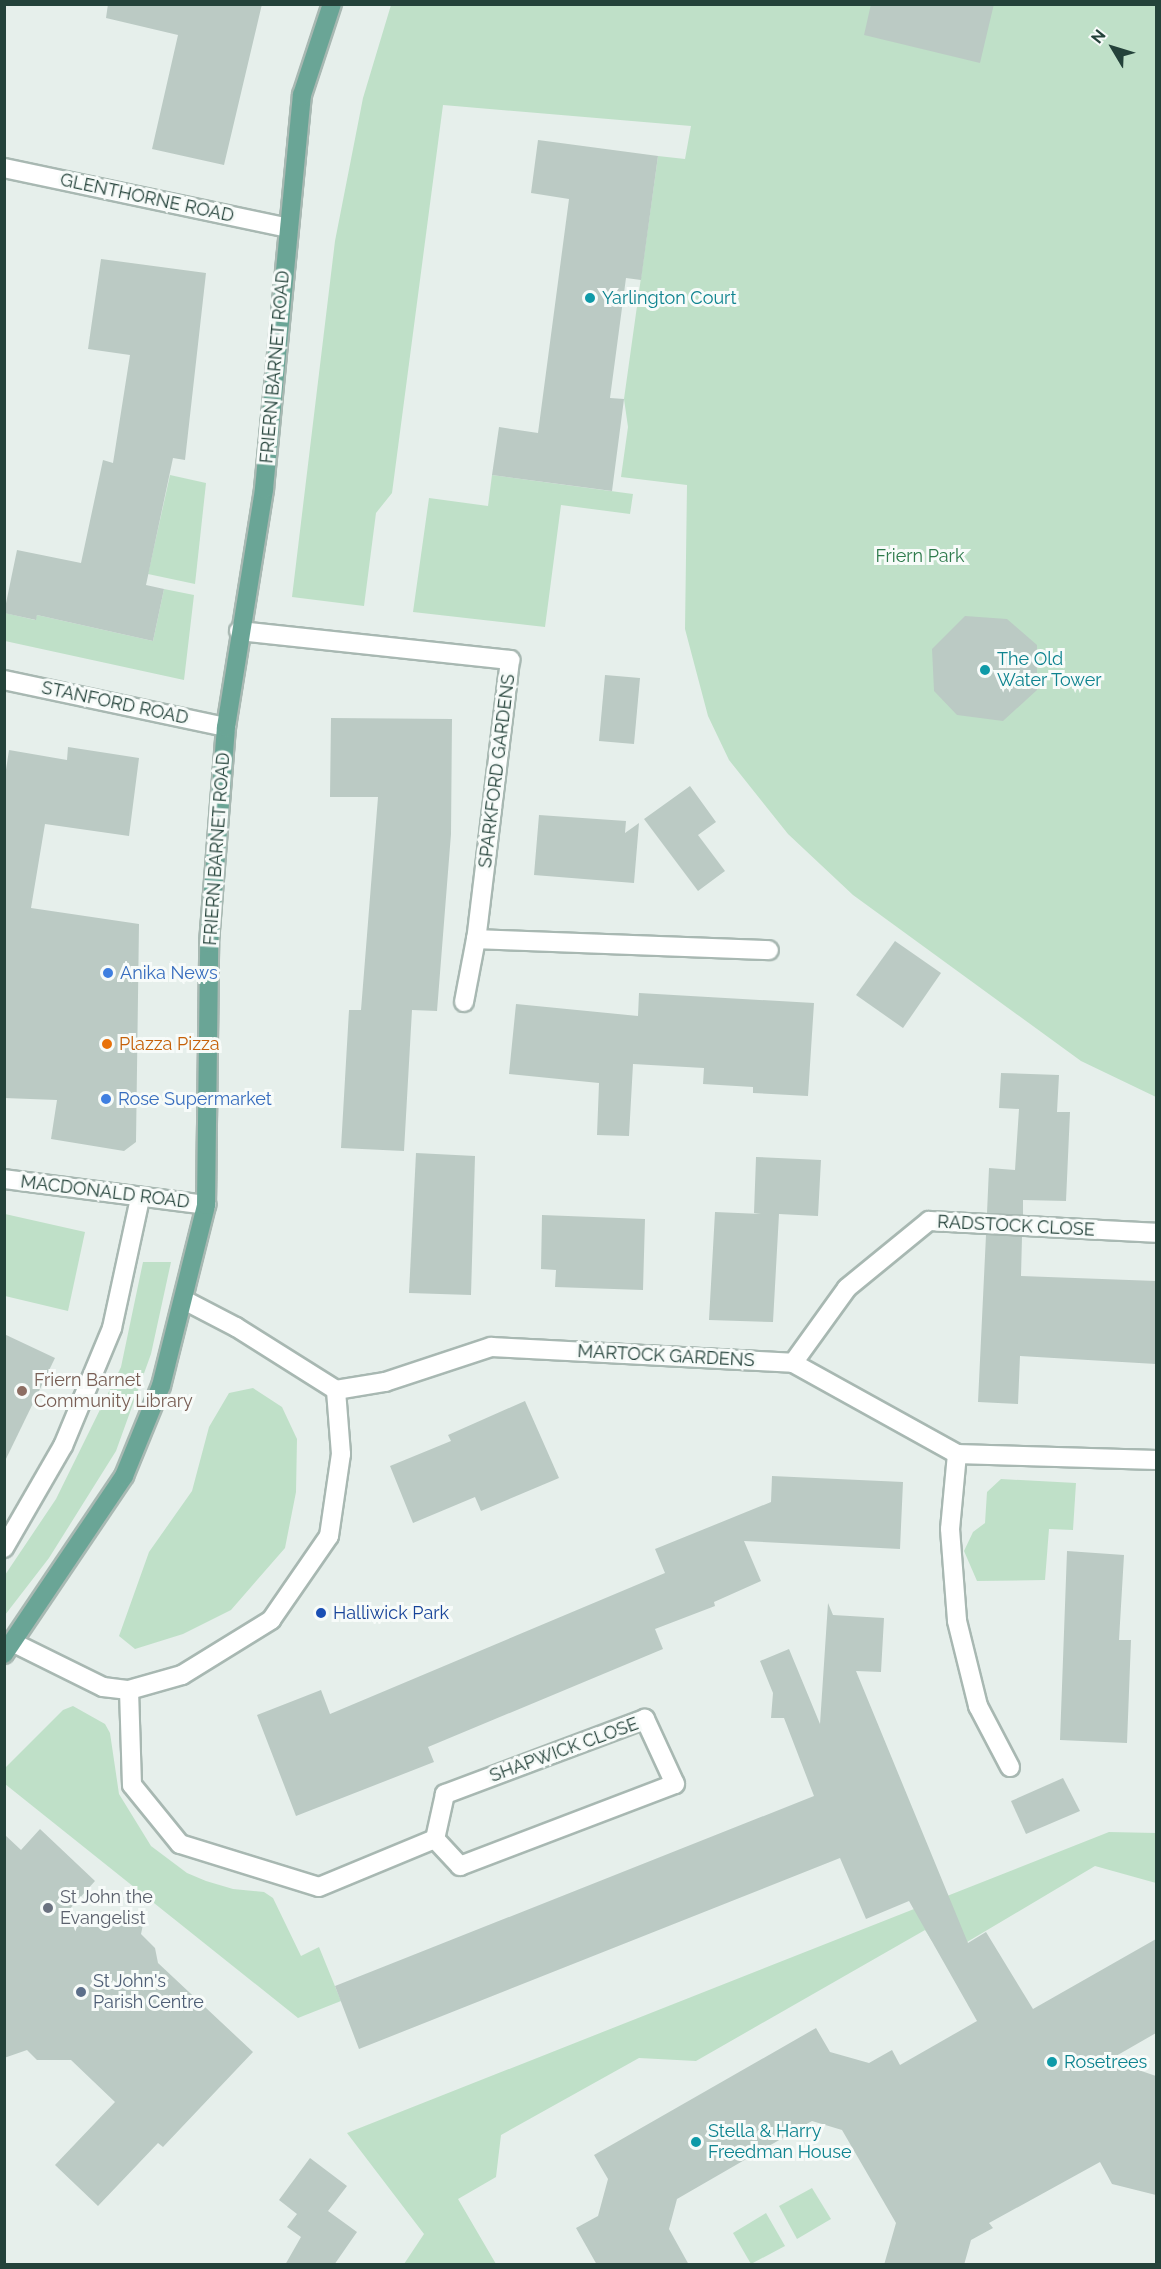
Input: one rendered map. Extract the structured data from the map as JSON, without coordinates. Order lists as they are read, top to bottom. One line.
{"streets":{"main road":["FRIERN BARNET ROAD"],"street":["GLENTHORNE ROAD","STANFORD ROAD","SPARKFORD GARDENS","MACDONALD ROAD","RADSTOCK CLOSE","MARTOCK GARDENS","SHAPWICK CLOSE"]},"crossings":[["GLENTHORNE ROAD","FRIERN BARNET ROAD"],["FRIERN BARNET ROAD","STANFORD ROAD"],["FRIERN BARNET ROAD","SPARKFORD GARDENS"],["FRIERN BARNET ROAD","MACDONALD ROAD"],["RADSTOCK CLOSE","MARTOCK GARDENS"]],"parks":["Friern Park"],"places":["Yarlington Court","The Old Water Tower","Anika News","Plazza Pizza","Rose Supermarket","Friern Barnet Community Library","Halliwick Park","St John the Evangelist","St John's Parish Centre","Rosetrees","Stella & Harry Freedman House"],"north":"top left"}
